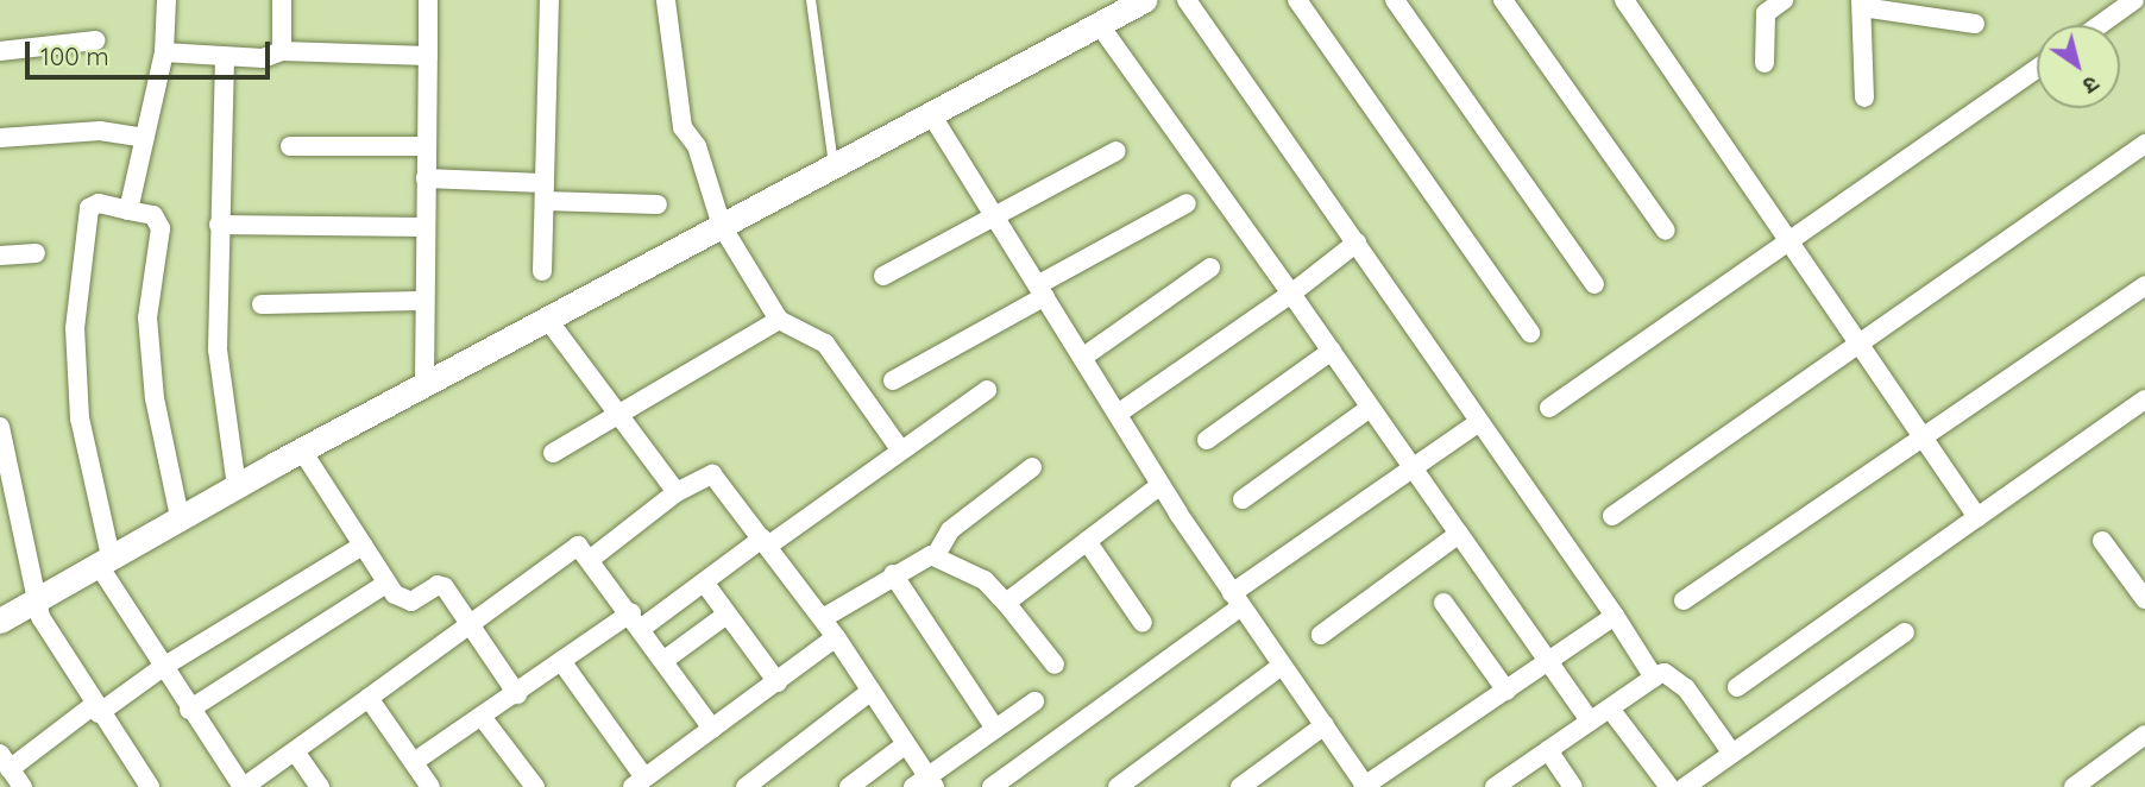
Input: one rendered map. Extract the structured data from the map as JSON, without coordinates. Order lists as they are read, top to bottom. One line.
{"scale_bar":"100 m","north":"bottom right"}
